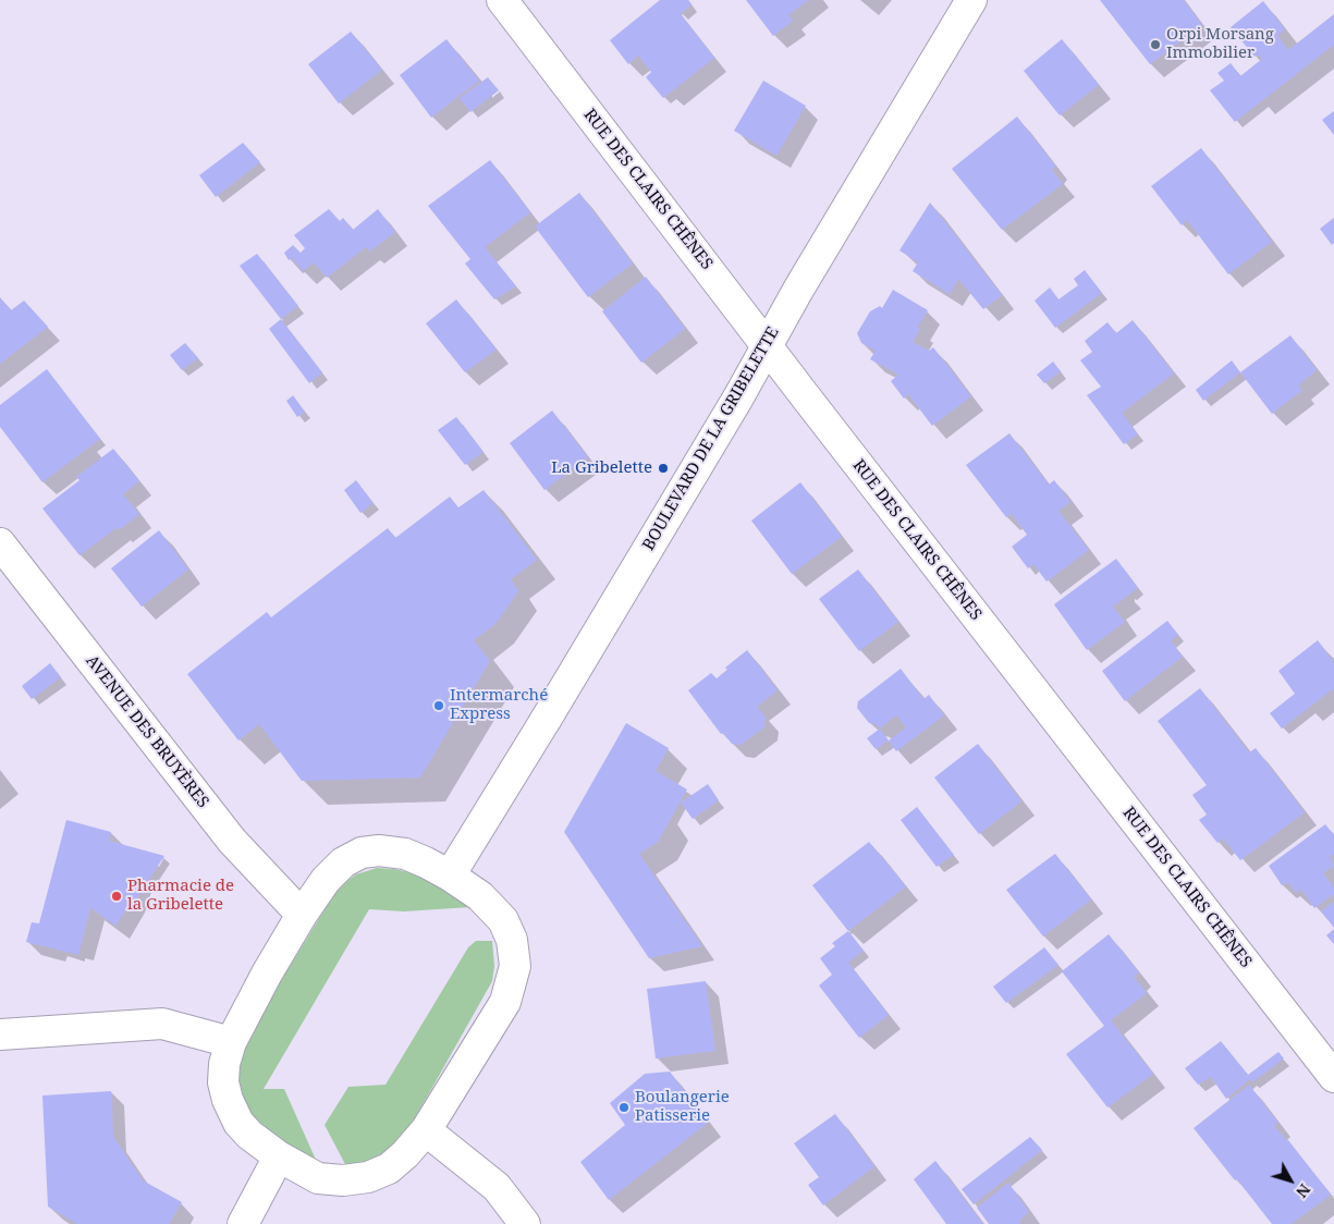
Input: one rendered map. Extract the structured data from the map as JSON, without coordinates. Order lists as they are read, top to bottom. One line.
{"streets":{"street":["RUE DES CLAIRS CHÊNES","BOULEVARD DE LA GRIBELETTE","AVENUE DES BRUYÈRES"]},"crossings":[["RUE DES CLAIRS CHÊNES","BOULEVARD DE LA GRIBELETTE"]],"places":["Orpi Morsang Immobilier","La Gribelette","Intermarché Express","Pharmacie de la Gribelette","Boulangerie Patisserie"],"north":"bottom right"}
